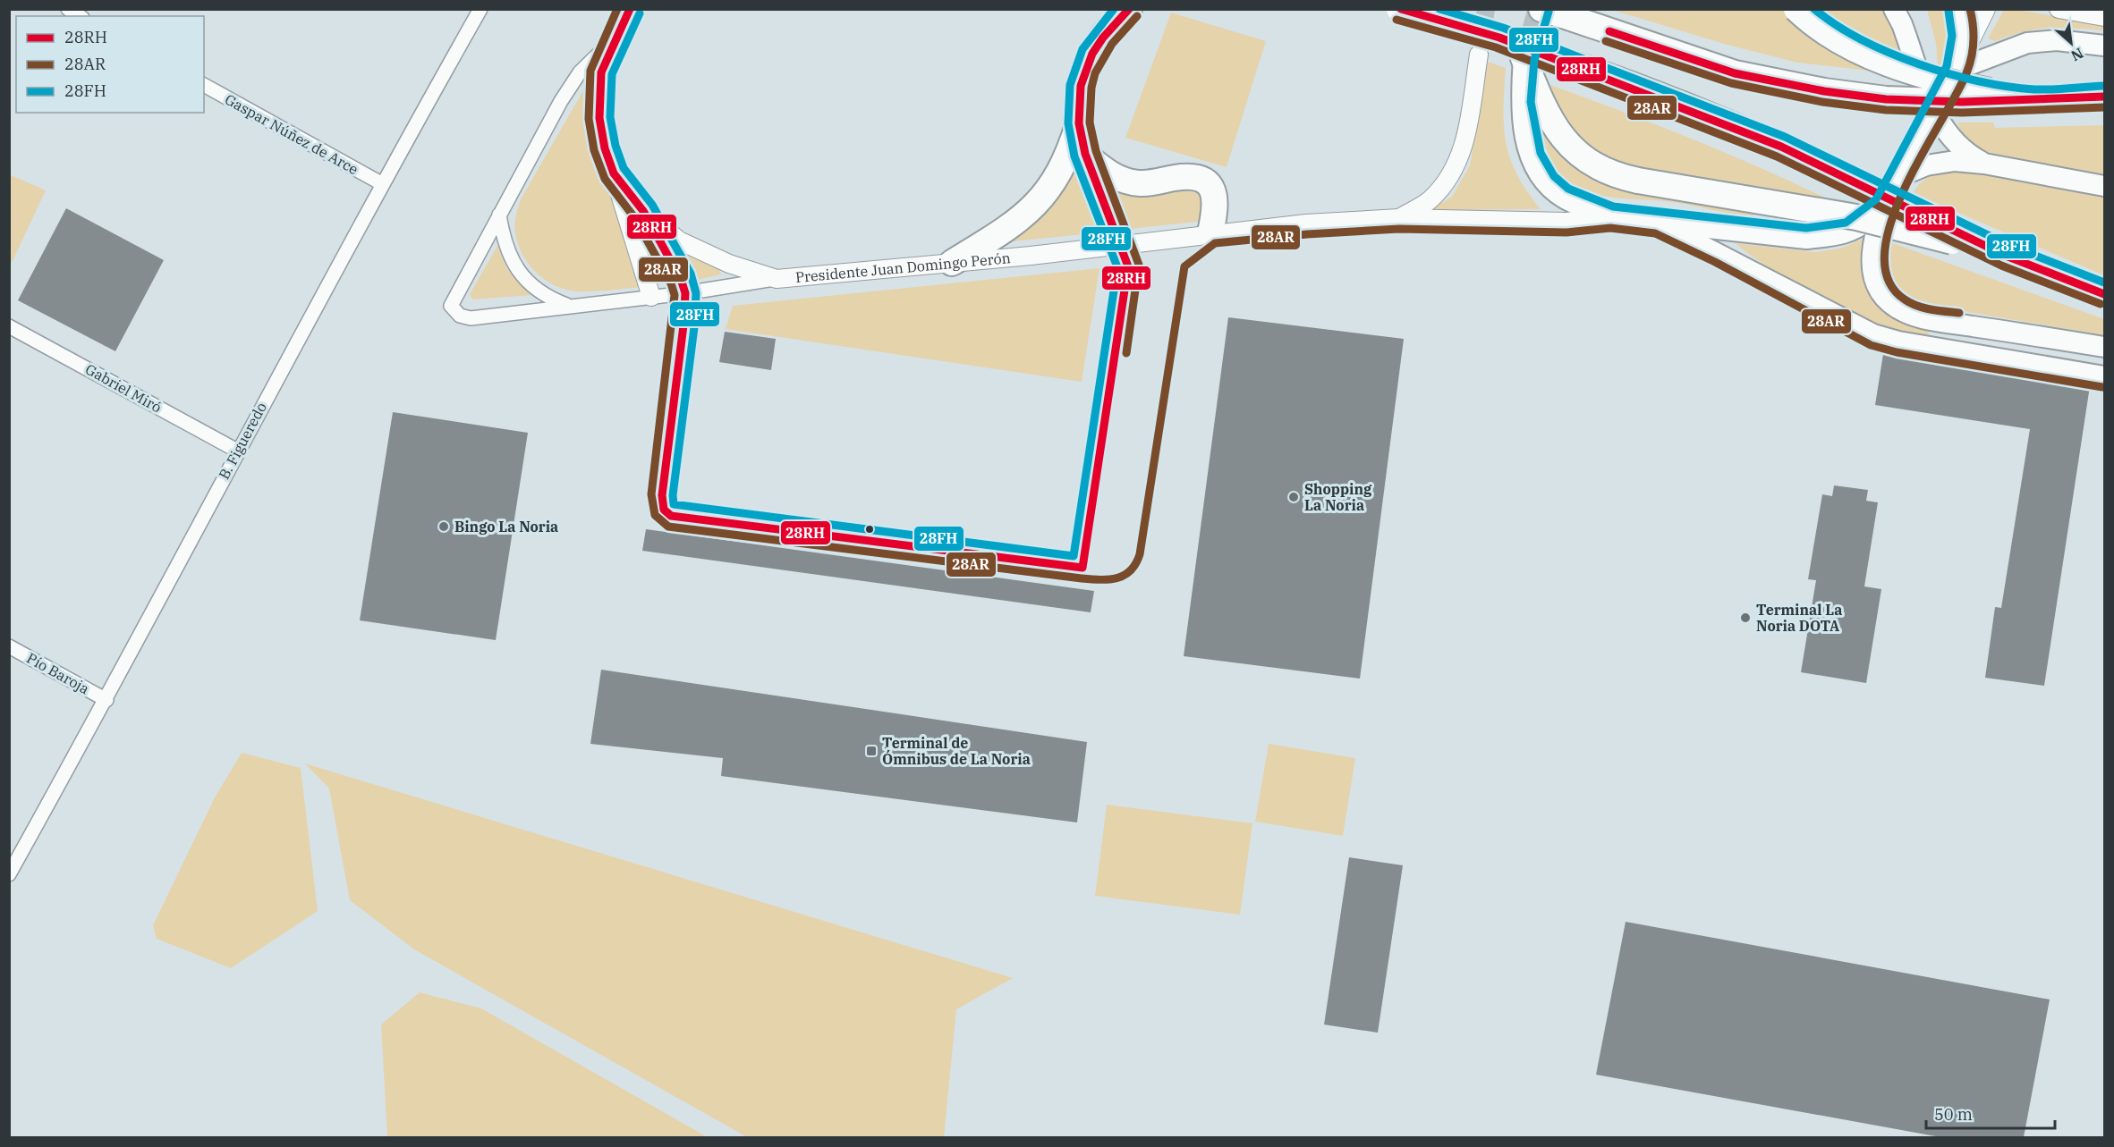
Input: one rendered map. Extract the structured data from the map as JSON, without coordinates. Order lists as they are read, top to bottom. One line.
{"streets":{"street":["Gaspar Núñez de Arce","Presidente Juan Domingo Perón","Gabriel Miró","B. Figueredo","Pío Baroja"]},"crossings":[["Gaspar Núñez de Arce","B. Figueredo"],["Gabriel Miró","B. Figueredo"],["B. Figueredo","Pío Baroja"]],"places":{"other":["Shopping La Noria","Bingo La Noria","Terminal La Noria DOTA"],"transit":["Terminal de Ómnibus de La Noria"]},"lines":["transit line 28RH","transit line 28AR","transit line 28FH"],"legend":["28RH","28AR","28FH"],"scale_bar":"50 m","north":"bottom right"}
